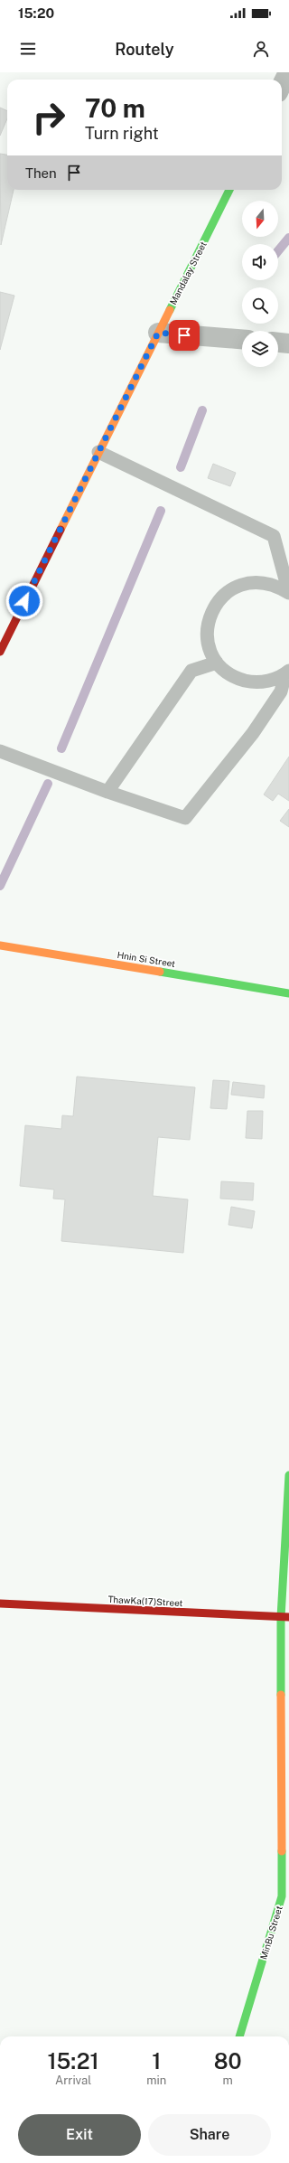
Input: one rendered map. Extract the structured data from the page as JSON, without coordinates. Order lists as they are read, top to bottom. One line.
{"streets":{"street":["Mandalay Street","Hnin Si Street","ThawKa(17)Street","MinBu Street"]},"crossings":[["ThawKa(17)Street","MinBu Street"]],"north":"bottom","page":{"status":"15:20","header":"Routely","turn":["70 m","Turn right"],"then":"Then","eta":["15:21","Arrival","1","min","80","m"],"buttons":["Exit","Share"]}}
